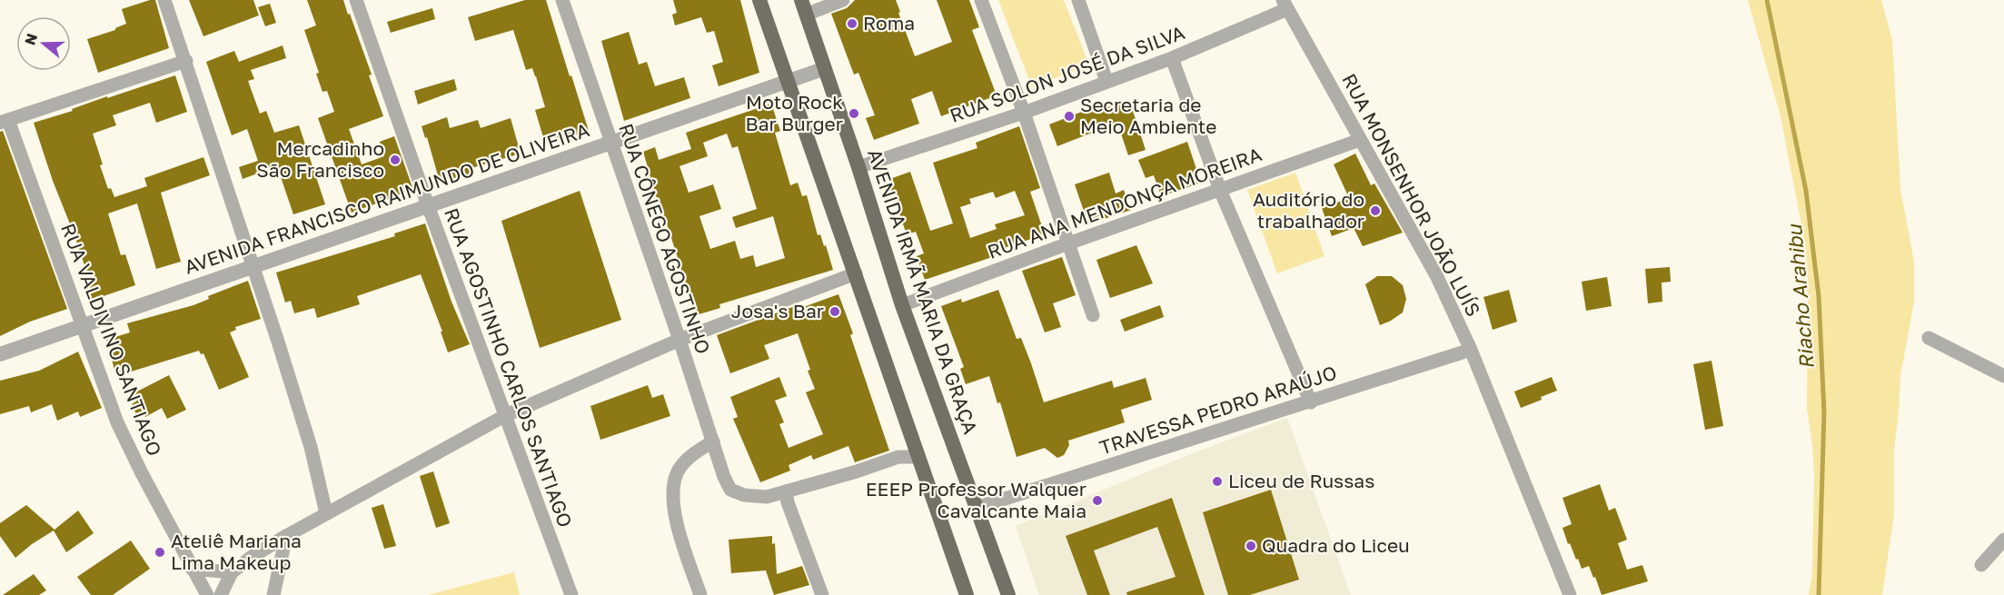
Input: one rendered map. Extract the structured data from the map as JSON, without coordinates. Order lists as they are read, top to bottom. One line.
{"streets":{"main road":["AVENIDA IRMÃ MARIA DA GRAÇA"],"street":["RUA SOLON JOSÉ DA SILVA","RUA MONSENHOR JOÃO LUÍS","AVENIDA FRANCISCO RAIMUNDO DE OLIVEIRA","RUA ANA MENDONÇA MOREIRA","RUA CÔNEGO AGOSTINHO","RUA VALDIVINO SANTIAGO","RUA AGOSTINHO CARLOS SANTIAGO","TRAVESSA PEDRO ARAÚJO"]},"crossings":[["RUA SOLON JOSÉ DA SILVA","RUA MONSENHOR JOÃO LUÍS"],["RUA SOLON JOSÉ DA SILVA","AVENIDA IRMÃ MARIA DA GRAÇA"],["RUA MONSENHOR JOÃO LUÍS","RUA ANA MENDONÇA MOREIRA"],["RUA MONSENHOR JOÃO LUÍS","TRAVESSA PEDRO ARAÚJO"],["AVENIDA FRANCISCO RAIMUNDO DE OLIVEIRA","RUA CÔNEGO AGOSTINHO"],["AVENIDA FRANCISCO RAIMUNDO DE OLIVEIRA","AVENIDA IRMÃ MARIA DA GRAÇA"],["AVENIDA FRANCISCO RAIMUNDO DE OLIVEIRA","RUA VALDIVINO SANTIAGO"],["AVENIDA FRANCISCO RAIMUNDO DE OLIVEIRA","RUA AGOSTINHO CARLOS SANTIAGO"],["RUA ANA MENDONÇA MOREIRA","AVENIDA IRMÃ MARIA DA GRAÇA"],["AVENIDA IRMÃ MARIA DA GRAÇA","TRAVESSA PEDRO ARAÚJO"]],"water":["Riacho Arahibu"],"places":["Roma","Moto Rock Bar Burger","Secretaria de Meio Ambiente","Mercadinho São Francisco","Auditório do trabalhador","Josa's Bar","Liceu de Russas","EEEP Professor Walquer Cavalcante Maia","Quadra do Liceu","Ateliê Mariana Lima Makeup"],"north":"left"}
